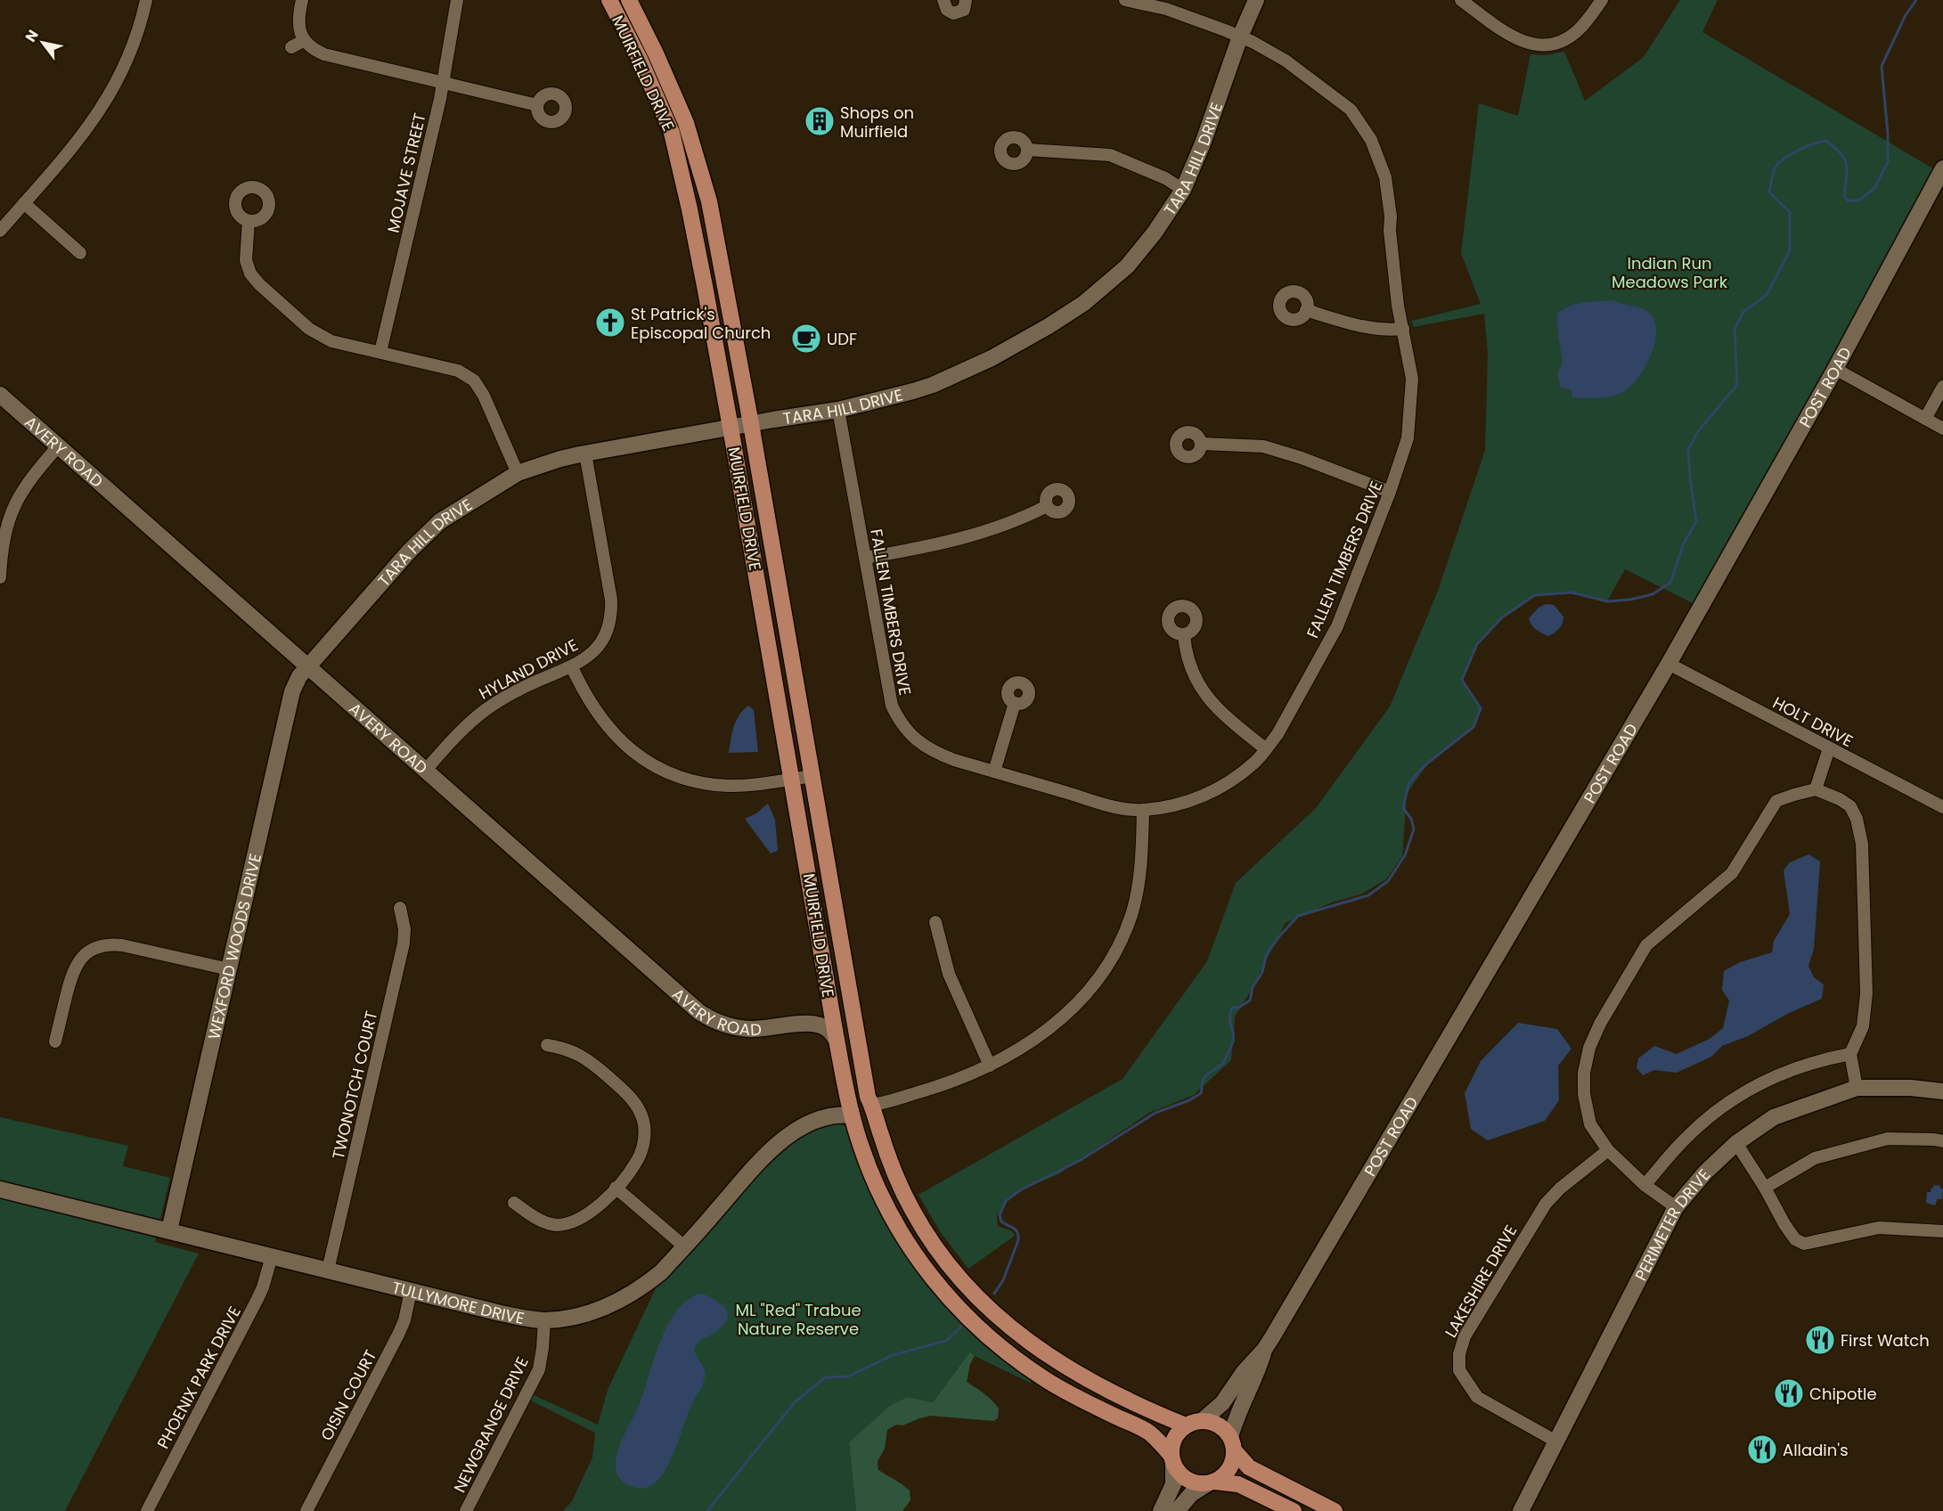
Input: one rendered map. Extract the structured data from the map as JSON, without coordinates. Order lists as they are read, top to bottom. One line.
{"streets":{"main road":["MUIRFIELD DRIVE"],"street":["TARA HILL DRIVE","MOJAVE STREET","POST ROAD","AVERY ROAD","FALLEN TIMBERS DRIVE","HYLAND DRIVE","HOLT DRIVE","WEXFORD WOODS DRIVE","TWONOTCH COURT","PERIMETER DRIVE","LAKESHIRE DRIVE","TULLYMORE DRIVE","PHOENIX PARK DRIVE","OISIN COURT","NEWGRANGE DRIVE"]},"crossings":[["MUIRFIELD DRIVE","TARA HILL DRIVE"],["MUIRFIELD DRIVE","POST ROAD"],["MUIRFIELD DRIVE","AVERY ROAD"],["MUIRFIELD DRIVE","TULLYMORE DRIVE"],["TARA HILL DRIVE","AVERY ROAD"],["TARA HILL DRIVE","FALLEN TIMBERS DRIVE"],["TARA HILL DRIVE","HYLAND DRIVE"],["TARA HILL DRIVE","WEXFORD WOODS DRIVE"],["POST ROAD","HOLT DRIVE"],["AVERY ROAD","HYLAND DRIVE"],["AVERY ROAD","WEXFORD WOODS DRIVE"],["WEXFORD WOODS DRIVE","TULLYMORE DRIVE"],["TWONOTCH COURT","TULLYMORE DRIVE"],["PERIMETER DRIVE","LAKESHIRE DRIVE"],["TULLYMORE DRIVE","PHOENIX PARK DRIVE"],["TULLYMORE DRIVE","OISIN COURT"],["TULLYMORE DRIVE","NEWGRANGE DRIVE"]],"parks":["Indian Run Meadows Park","ML \"Red\" Trabue Nature Reserve"],"places":{"building":["Shops on Muirfield"],"church":["St Patrick's Episcopal Church"],"cafe":["UDF"],"restaurant":["First Watch","Chipotle","Alladin's"]},"north":"top left"}
